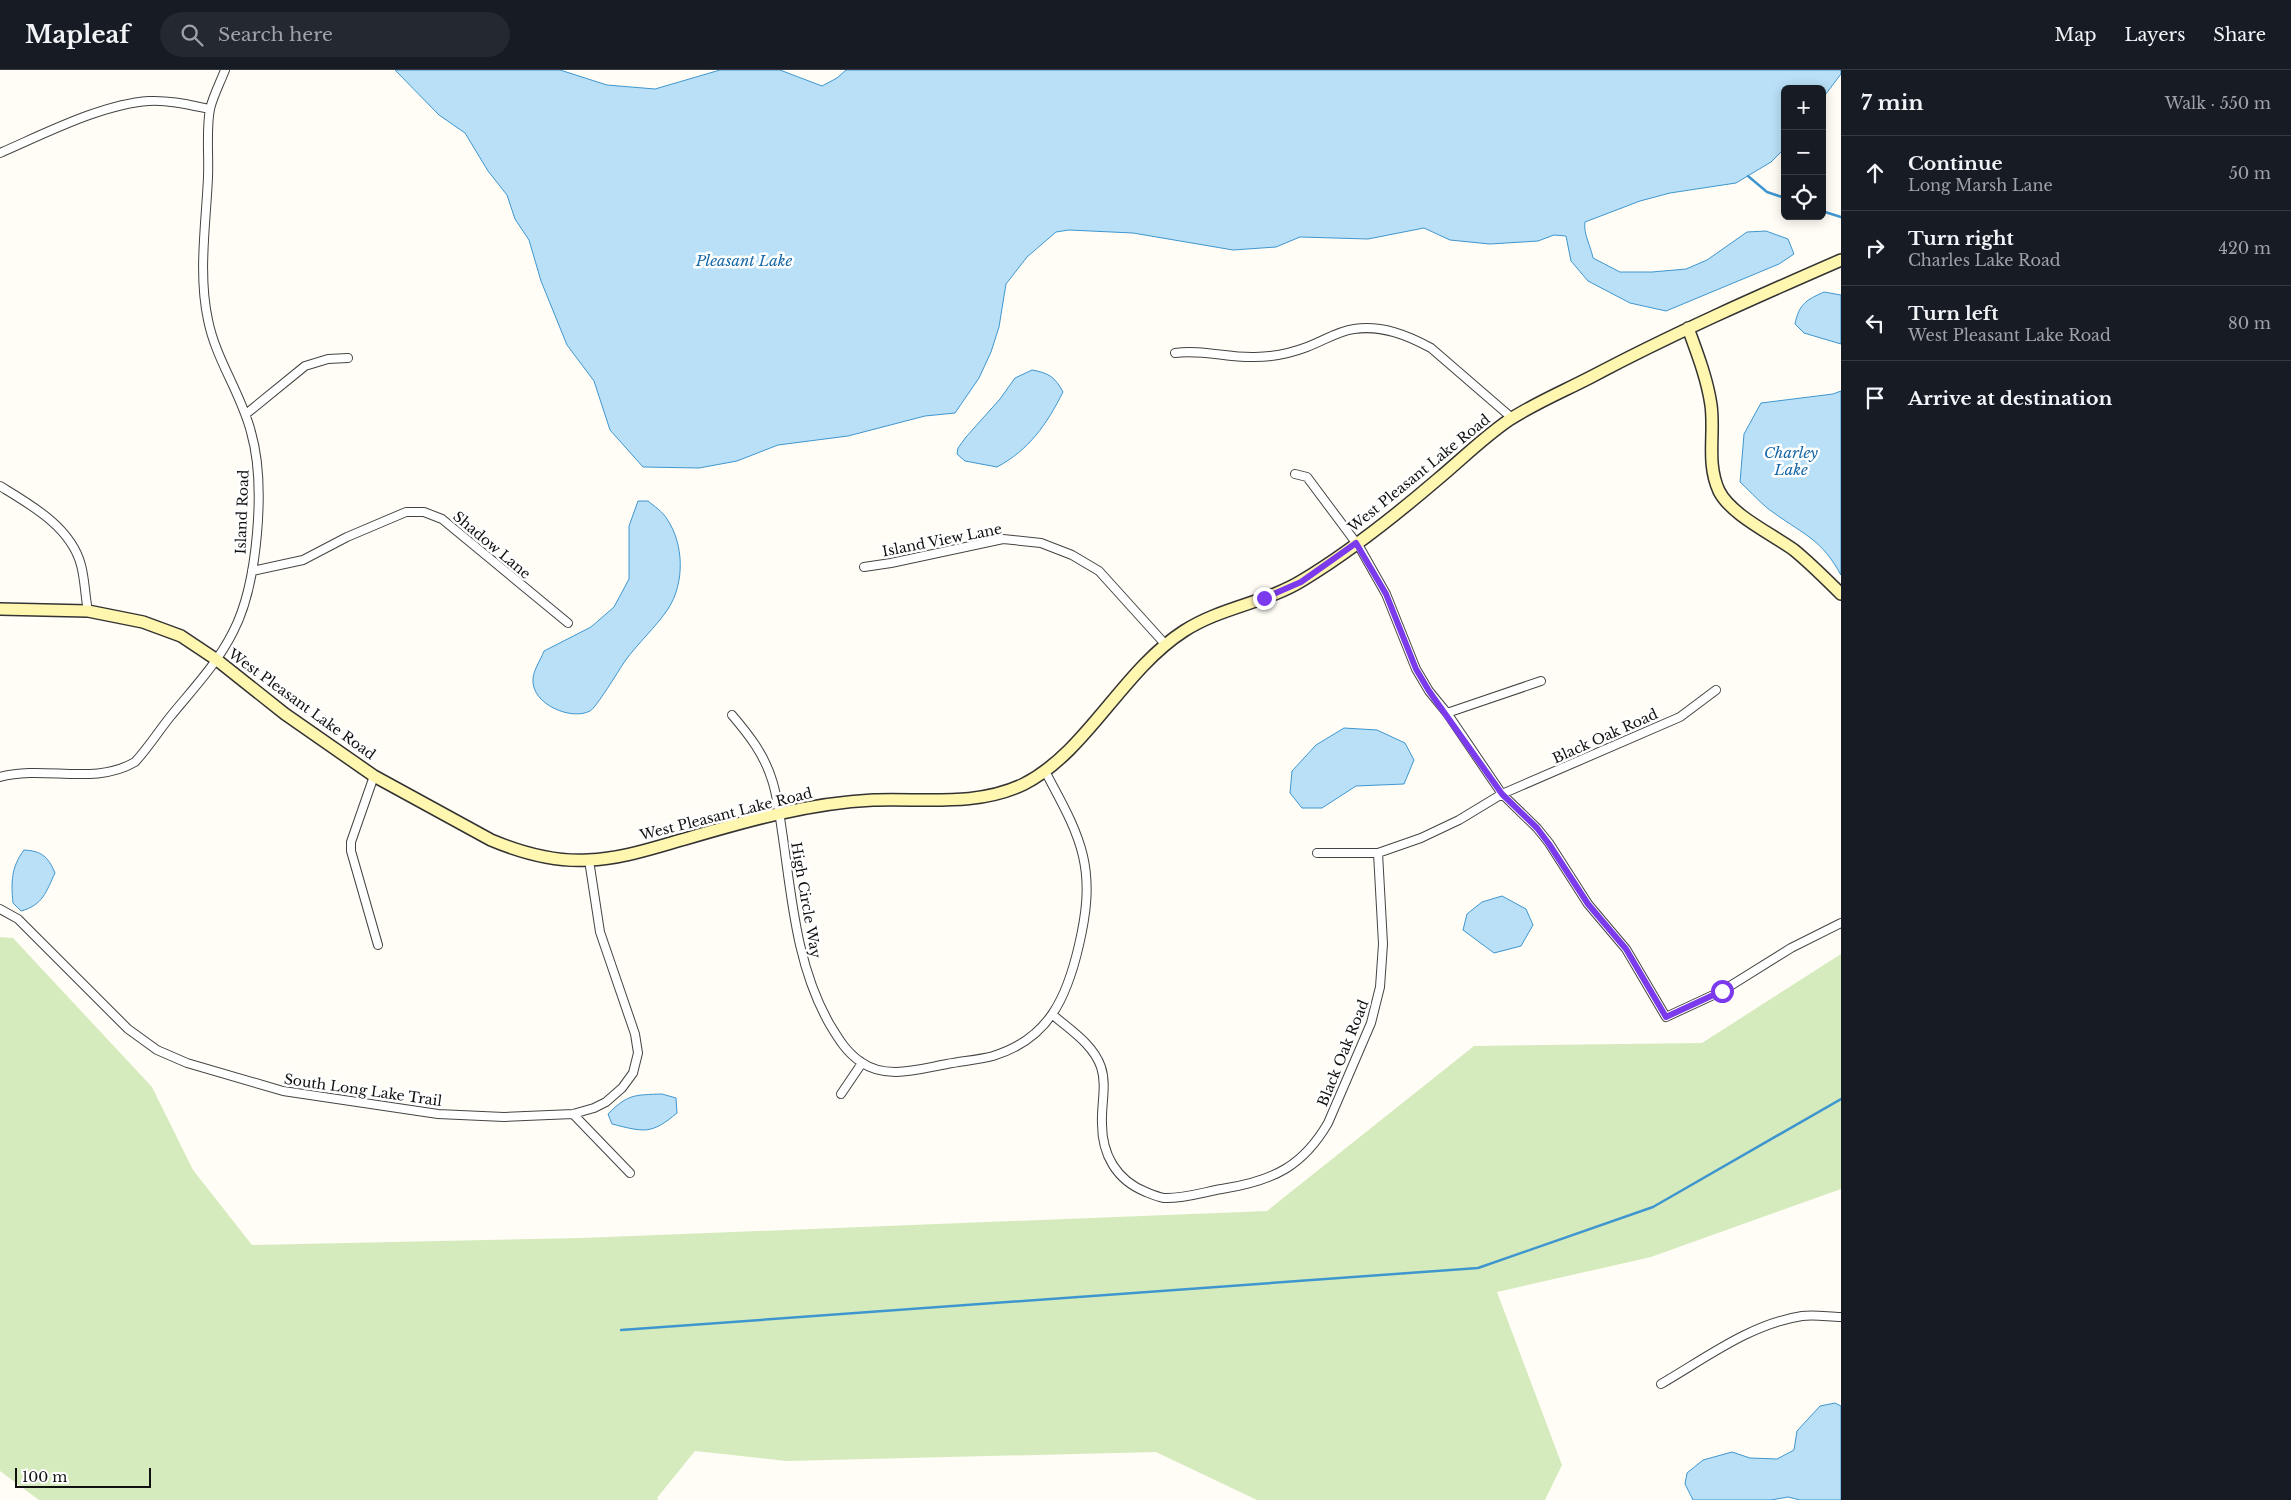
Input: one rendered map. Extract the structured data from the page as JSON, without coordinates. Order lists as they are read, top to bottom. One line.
{"streets":{"street":["West Pleasant Lake Road","Island Road","Island View Lane","Shadow Lane","Black Oak Road","High Circle Way","South Long Lake Trail"]},"crossings":[["West Pleasant Lake Road","Island Road"],["West Pleasant Lake Road","Island View Lane"],["West Pleasant Lake Road","High Circle Way"],["West Pleasant Lake Road","South Long Lake Trail"],["Island Road","Shadow Lane"],["Black Oak Road","High Circle Way"]],"water":["Pleasant Lake","Charley Lake"],"scale_bar":"100 m","page":{"header":"Mapleaf","search":"Search here","nav":["Map","Layers","Share"],"heading":["7 min","Walk · 550 m"],"map_buttons":["+","−"],"list":[["Continue","Long Marsh Lane","50 m"],["Turn right","Charles Lake Road","420 m"],["Turn left","West Pleasant Lake Road","80 m"],"Arrive at destination"],"scale":"100 m"}}
